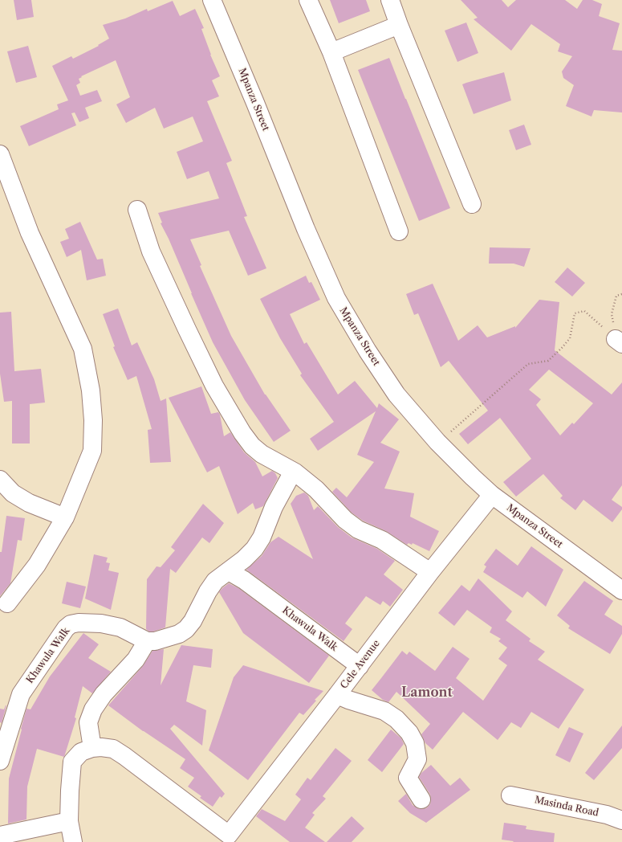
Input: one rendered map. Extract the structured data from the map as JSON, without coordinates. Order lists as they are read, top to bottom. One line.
{"streets":{"street":["Mpanza Street","Khawula Walk","Cele Avenue","Masinda Road"]},"crossings":[["Mpanza Street","Cele Avenue"],["Khawula Walk","Cele Avenue"]],"districts":["Lamont"]}
